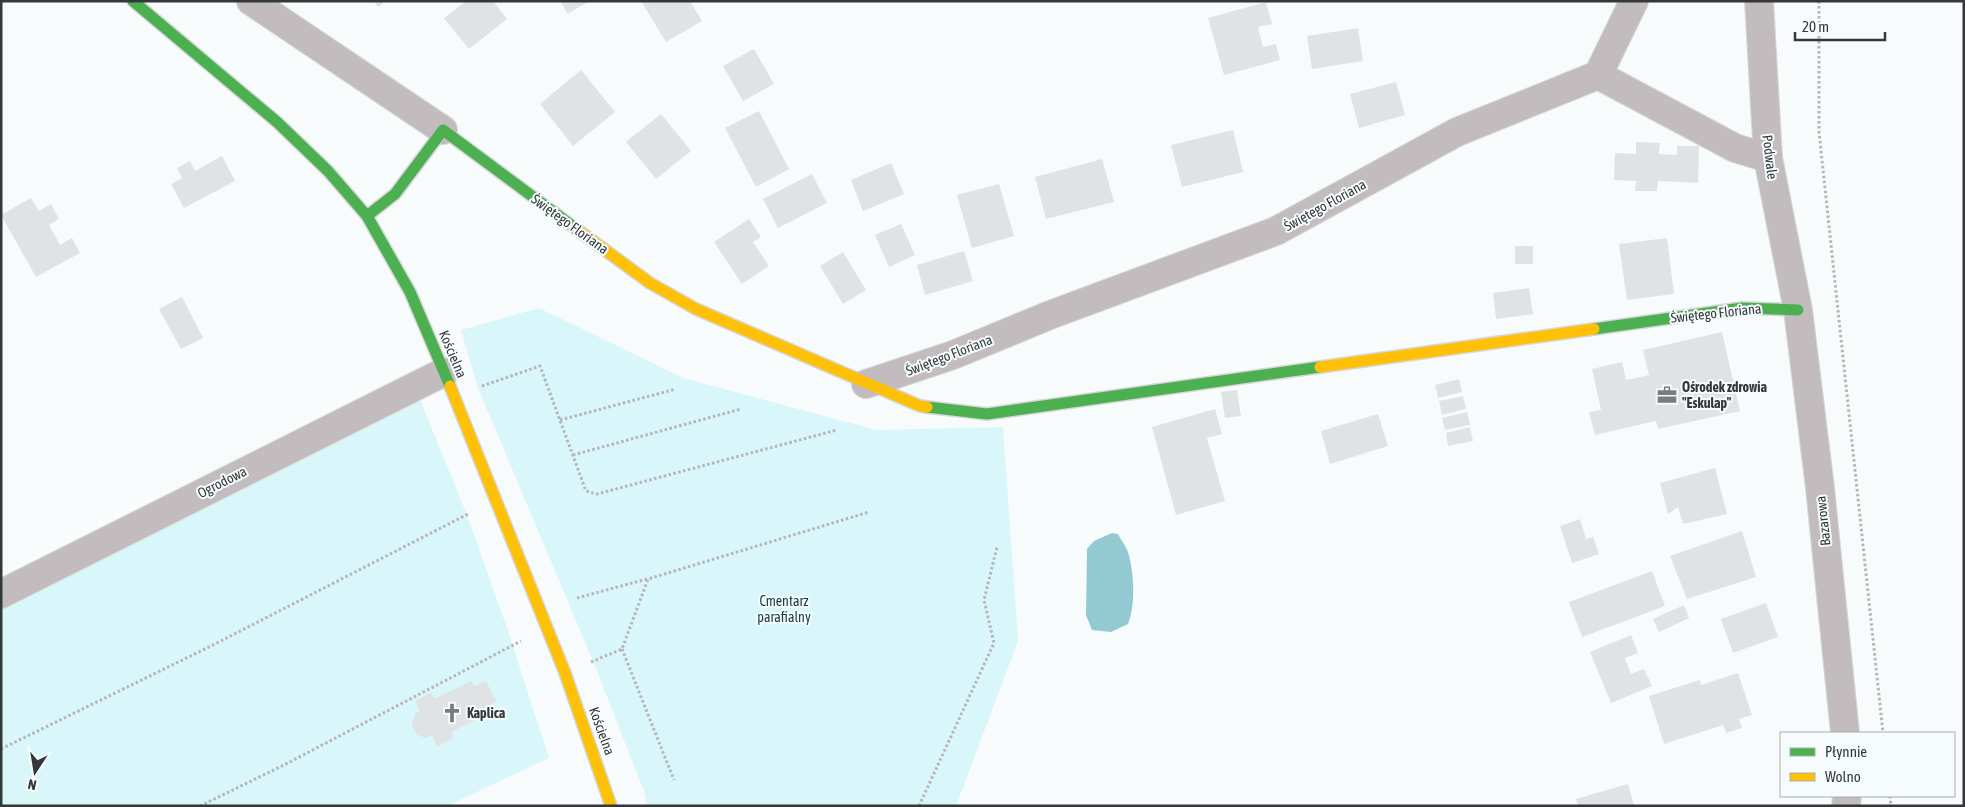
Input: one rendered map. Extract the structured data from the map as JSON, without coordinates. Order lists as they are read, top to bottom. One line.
{"streets":{"street":["Podwale","Świętego Floriana","Kościelna","Ogrodowa","Bazarowa"]},"crossings":[["Podwale","Świętego Floriana"],["Podwale","Bazarowa"],["Świętego Floriana","Bazarowa"],["Kościelna","Ogrodowa"]],"parks":["Cmentarz parafialny"],"places":{"office":["Ośrodek zdrowia \"Eskulap\""],"church":["Kaplica"]},"legend":["Płynnie","Wolno"],"scale_bar":"20 m","north":"bottom"}
